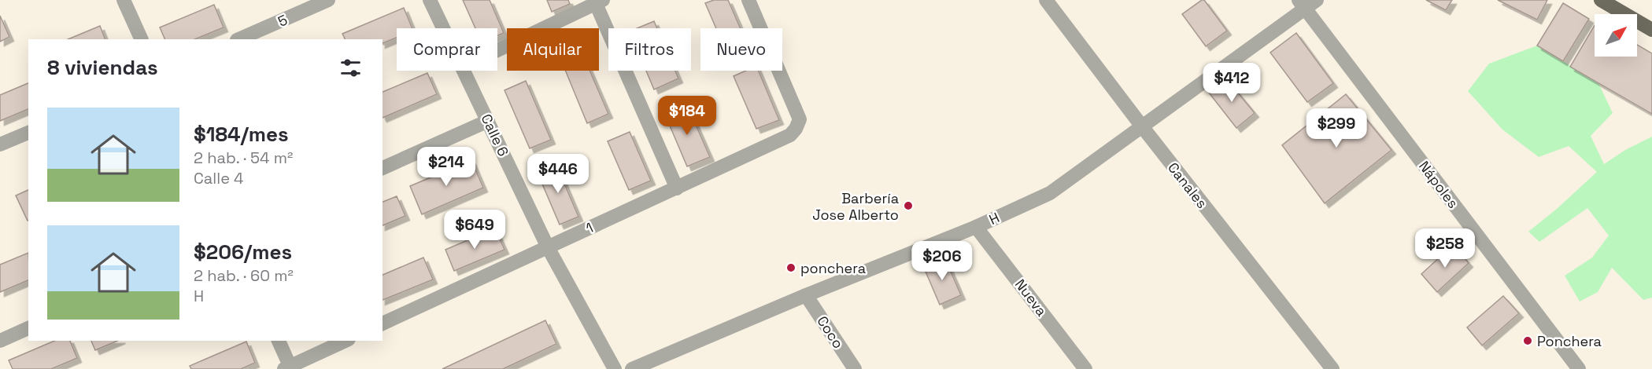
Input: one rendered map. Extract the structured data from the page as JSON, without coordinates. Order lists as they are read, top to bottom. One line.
{"streets":{"street":["5","Calle 6","Nápoles","Canales","H","1","Nueva","Coco"]},"crossings":[["Calle 6","1"],["Nápoles","H"],["Canales","H"],["H","Nueva"],["H","Coco"]],"places":["Barbería Jose Alberto","ponchera","Ponchera"],"north":"top right","page":{"chip":["Comprar","Alquilar","Filtros","Nuevo"],"heading":"8 viviendas","price":["$412","$184","$299","$214","$446","$649","$258","$206"],"list":[{"name":"$184/mes","note":"2 hab. · 54 m² · Calle 4"},{"name":"$206/mes","note":"2 hab. · 60 m² · H"}]}}
